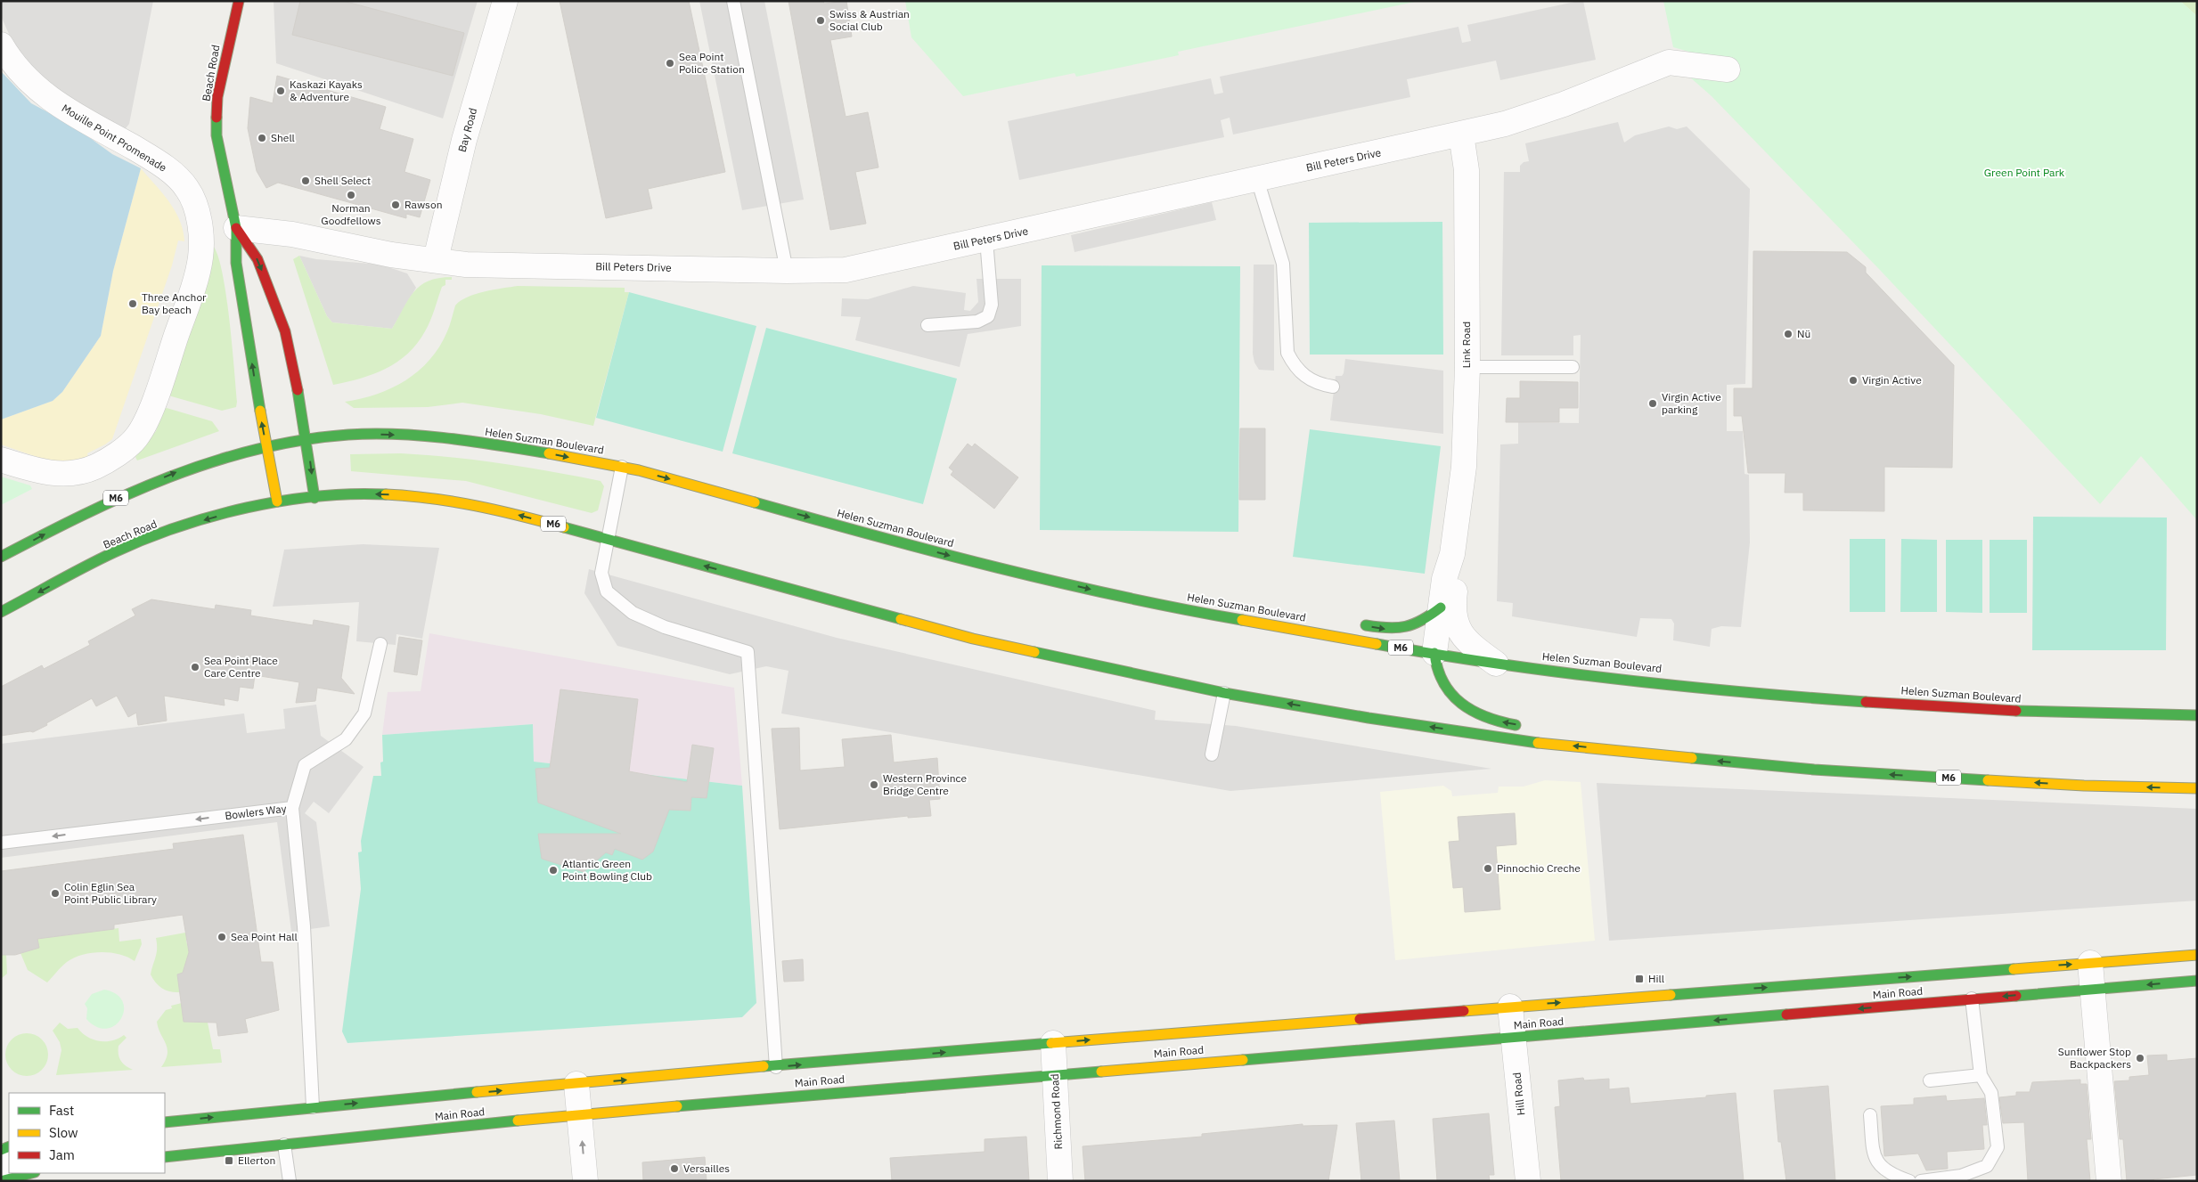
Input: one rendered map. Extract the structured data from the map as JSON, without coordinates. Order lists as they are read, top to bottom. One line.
{"streets":{"main road":["Beach Road","Helen Suzman Boulevard","M6","Main Road"],"street":["Bay Road","Mouille Point Promenade","Bill Peters Drive","Link Road","Hill Road","Richmond Road"],"lane":["Bowlers Way"]},"crossings":[["Beach Road","Bill Peters Drive"],["Beach Road","Helen Suzman Boulevard"],["Beach Road","M6"],["Bay Road","Bill Peters Drive"],["Bill Peters Drive","Link Road"],["Link Road","Helen Suzman Boulevard"],["Helen Suzman Boulevard","M6"],["Bowlers Way","Main Road"],["Main Road","Hill Road"],["Main Road","Richmond Road"]],"one_way":["Bowlers Way"],"parks":["Green Point Park"],"places":{"other":["Swiss & Austrian Social Club","Sea Point Police Station","Kaskazi Kayaks & Adventure","Shell","Shell Select","Norman Goodfellows","Rawson","Three Anchor Bay beach","Nü","Virgin Active","Virgin Active parking","Sea Point Place Care Centre","Western Province Bridge Centre","Pinnochio Creche","Atlantic Green Point Bowling Club","Colin Eglin Sea Point Public Library","Sea Point Hall","Sunflower Stop Backpackers","Versailles"],"transit":["Hill","Ellerton"]},"legend":["Fast","Slow","Jam"]}
